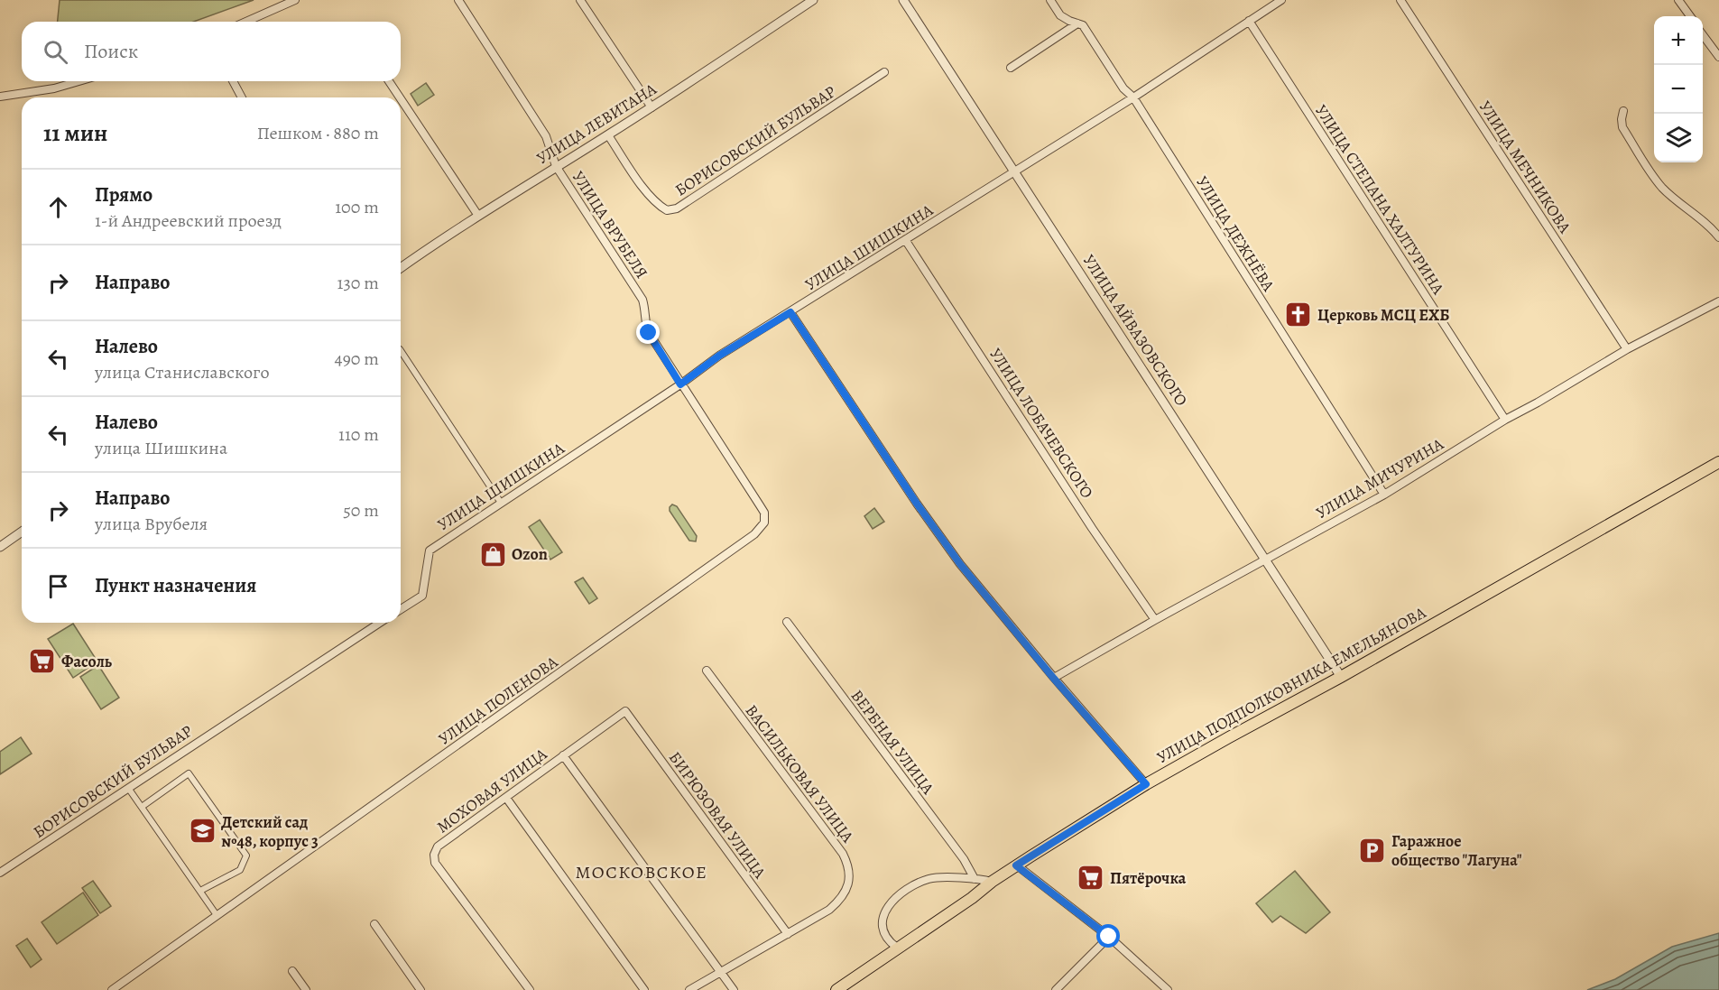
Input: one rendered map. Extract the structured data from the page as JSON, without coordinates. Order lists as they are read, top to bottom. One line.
{"streets":{"main road":["УЛИЦА ПОДПОЛКОВНИКА ЕМЕЛЬЯНОВА"],"street":["УЛИЦА ЛЕВИТАНА","БОРИСОВСКИЙ БУЛЬВАР","УЛИЦА МЕЧНИКОВА","УЛИЦА СТЕПАНА ХАЛТУРИНА","УЛИЦА ВРУБЕЛЯ","УЛИЦА ДЕЖНЁВА","УЛИЦА ШИШКИНА","УЛИЦА АЙВАЗОВСКОГО","УЛИЦА ЛОБАЧЕВСКОГО","УЛИЦА МИЧУРИНА","УЛИЦА ПОЛЕНОВА","ВЕРБНАЯ УЛИЦА","ВАСИЛЬКОВАЯ УЛИЦА","МОХОВАЯ УЛИЦА","БИРЮЗОВАЯ УЛИЦА"]},"crossings":[["УЛИЦА ЛЕВИТАНА","БОРИСОВСКИЙ БУЛЬВАР"],["УЛИЦА ЛЕВИТАНА","УЛИЦА ВРУБЕЛЯ"],["УЛИЦА МЕЧНИКОВА","УЛИЦА МИЧУРИНА"],["УЛИЦА СТЕПАНА ХАЛТУРИНА","УЛИЦА ШИШКИНА"],["УЛИЦА СТЕПАНА ХАЛТУРИНА","УЛИЦА МИЧУРИНА"],["УЛИЦА ВРУБЕЛЯ","УЛИЦА ШИШКИНА"],["УЛИЦА ВРУБЕЛЯ","УЛИЦА ПОЛЕНОВА"],["УЛИЦА ДЕЖНЁВА","УЛИЦА ШИШКИНА"],["УЛИЦА ДЕЖНЁВА","УЛИЦА МИЧУРИНА"],["УЛИЦА ШИШКИНА","УЛИЦА АЙВАЗОВСКОГО"],["УЛИЦА ШИШКИНА","УЛИЦА ЛОБАЧЕВСКОГО"],["УЛИЦА ШИШКИНА","УЛИЦА ПОЛЕНОВА"],["УЛИЦА АЙВАЗОВСКОГО","УЛИЦА МИЧУРИНА"],["УЛИЦА АЙВАЗОВСКОГО","УЛИЦА ПОДПОЛКОВНИКА ЕМЕЛЬЯНОВА"],["УЛИЦА ЛОБАЧЕВСКОГО","УЛИЦА МИЧУРИНА"],["ВАСИЛЬКОВАЯ УЛИЦА","БИРЮЗОВАЯ УЛИЦА"],["МОХОВАЯ УЛИЦА","БИРЮЗОВАЯ УЛИЦА"]],"districts":["МОСКОВСКОЕ"],"places":{"church":["Церковь МСЦ ЕХБ"],"shop":["Ozon"],"supermarket":["Фасоль","Пятёрочка"],"school or university":["Детский сад №48, корпус 3"],"parking":["Гаражное общество \"Лагуна\""]},"page":{"map_buttons":["+","−"],"search":"Поиск","heading":["11 мин","Пешком · 880 m"],"list":[["Прямо","1-й Андреевский проезд","100 m"],["Направо","130 m"],["Налево","улица Станиславского","490 m"],["Налево","улица Шишкина","110 m"],["Направо","улица Врубеля","50 m"],"Пункт назначения"]}}
